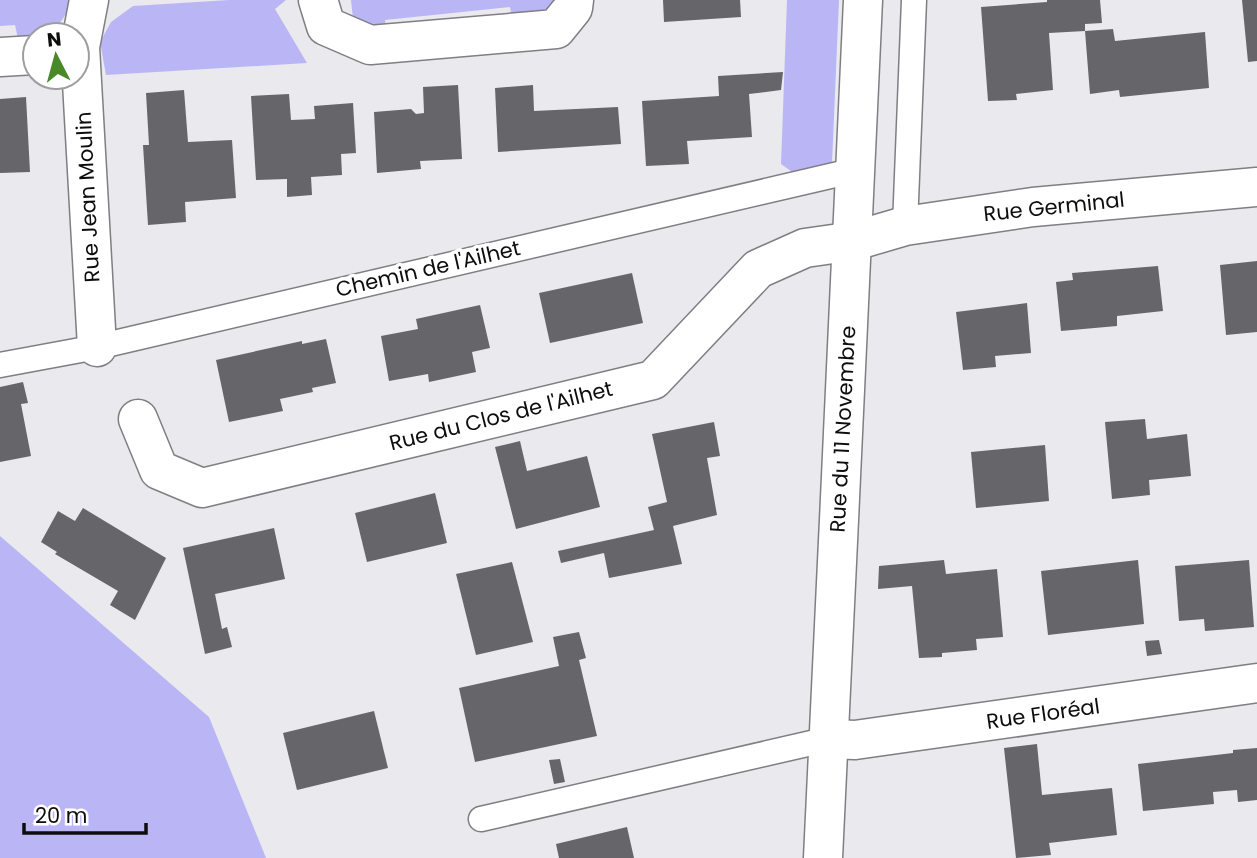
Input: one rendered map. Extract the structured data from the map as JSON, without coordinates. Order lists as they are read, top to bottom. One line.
{"streets":{"street":["Rue Jean Moulin","Rue Germinal","Rue du Clos de l'Ailhet","Rue du 11 Novembre","Rue Floréal"],"lane":["Chemin de l'Ailhet"]},"crossings":[["Rue Jean Moulin","Chemin de l'Ailhet"],["Rue Germinal","Rue du Clos de l'Ailhet"],["Rue Germinal","Rue du 11 Novembre"],["Chemin de l'Ailhet","Rue du 11 Novembre"],["Rue du Clos de l'Ailhet","Rue du 11 Novembre"],["Rue du 11 Novembre","Rue Floréal"]],"scale_bar":"20 m","north":"top"}
